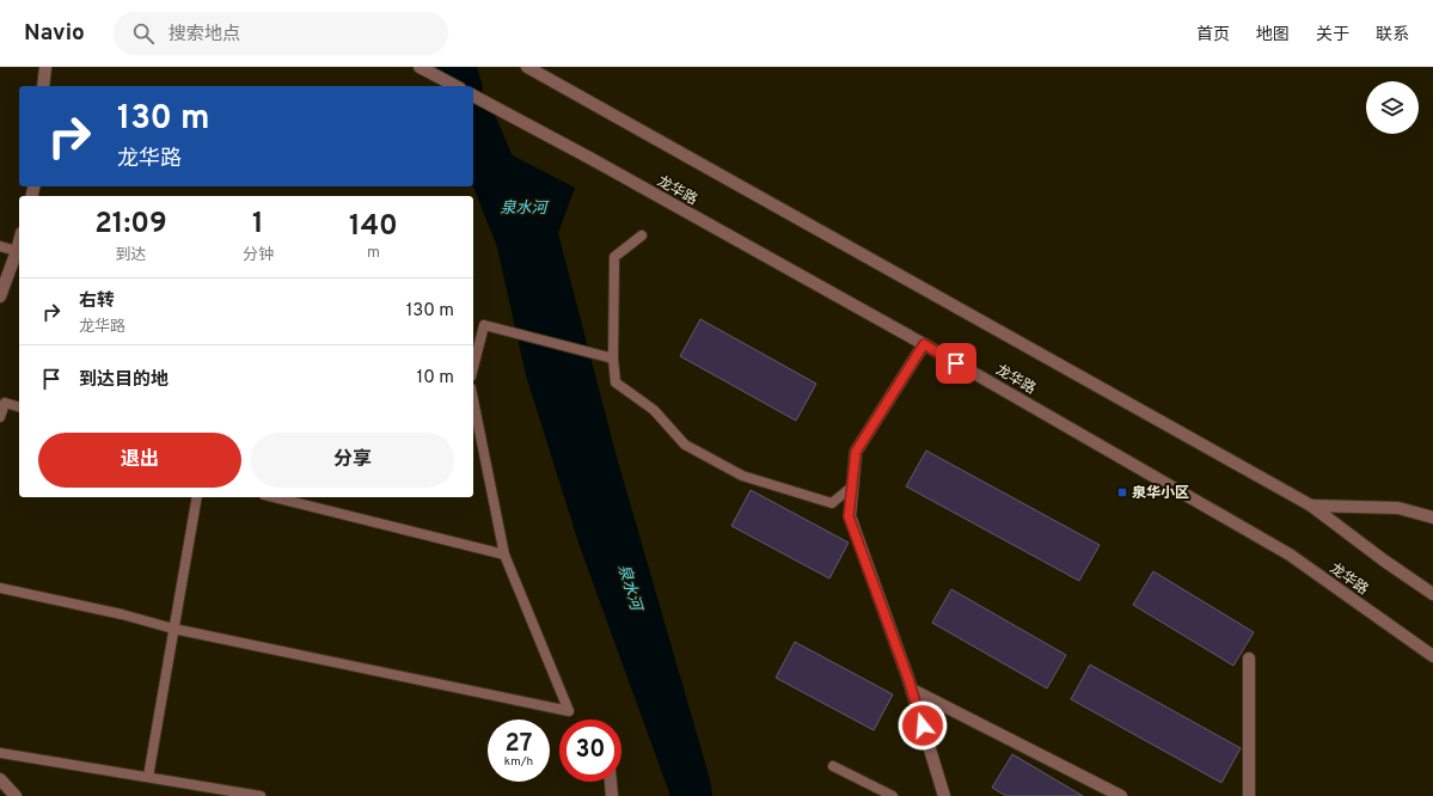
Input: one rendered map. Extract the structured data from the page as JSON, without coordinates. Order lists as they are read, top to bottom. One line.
{"streets":{"street":["龙华路"]},"water":["泉水河"],"places":{"transit":["泉华小区"]},"page":{"header":"Navio","search":"搜索地点","nav":["首页","地图","关于","联系"],"turn":["130 m","龙华路"],"eta":["21:09","到达","1","分钟","140","m"],"list":[{"name":"右转","note":"龙华路","value":"130 m"},{"name":"到达目的地","value":"10 m"}],"buttons":["退出","分享"],"speed":"27 km/h","limit":"30"}}
